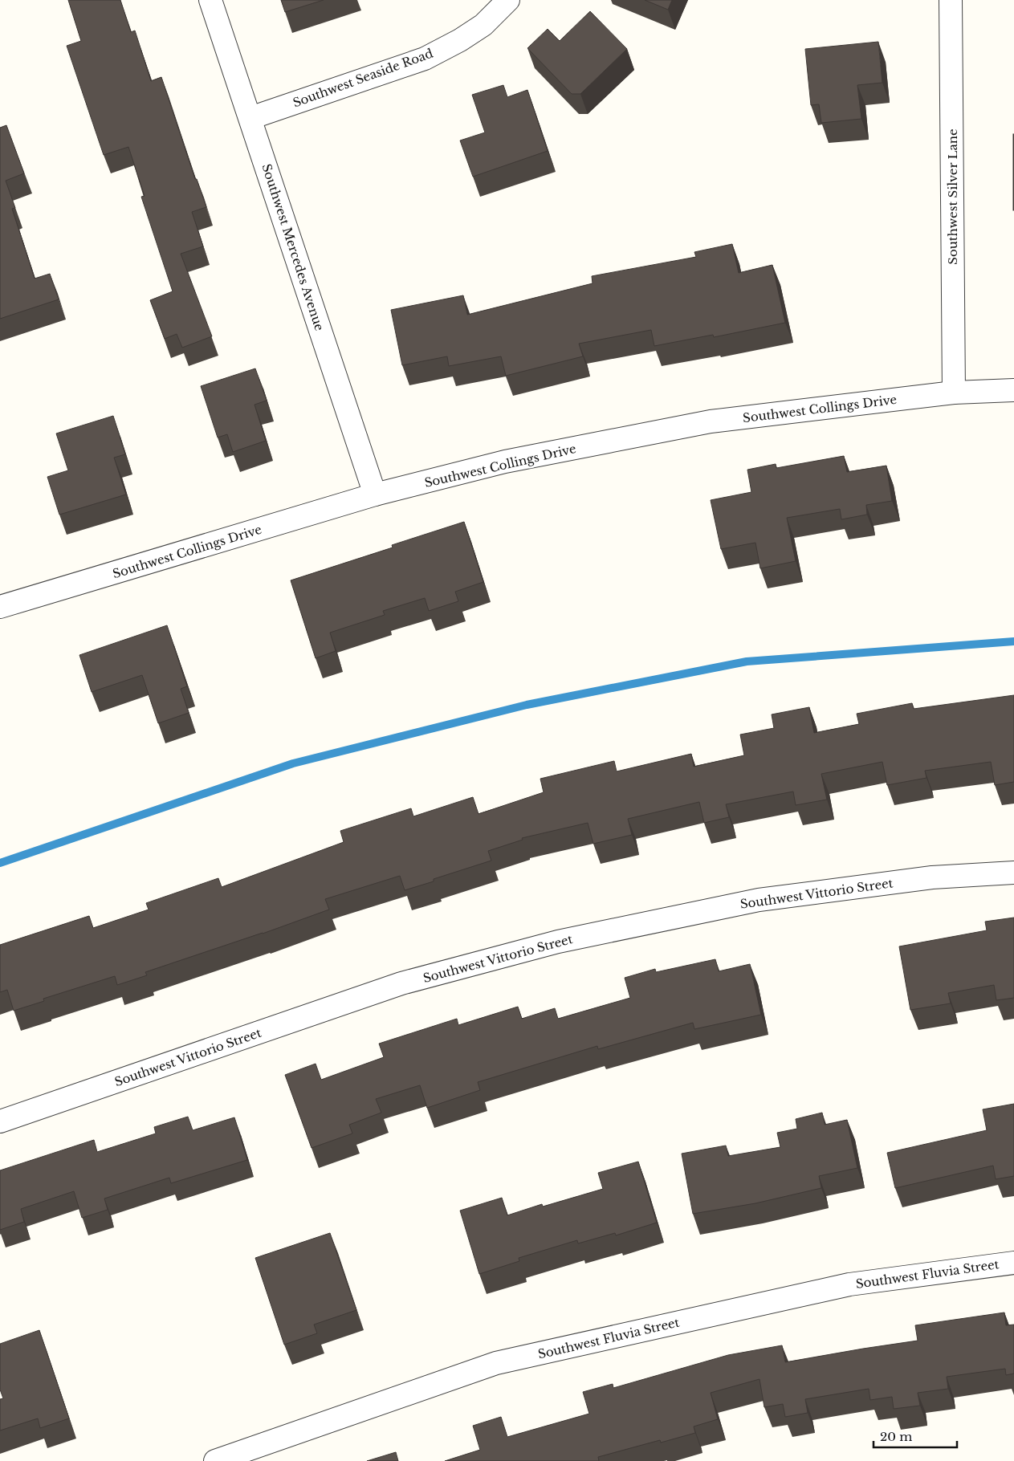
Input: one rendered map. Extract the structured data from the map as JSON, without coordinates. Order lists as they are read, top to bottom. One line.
{"streets":{"street":["Southwest Seaside Road","Southwest Silver Lane","Southwest Mercedes Avenue","Southwest Collings Drive","Southwest Vittorio Street","Southwest Fluvia Street"]},"crossings":[["Southwest Seaside Road","Southwest Mercedes Avenue"],["Southwest Silver Lane","Southwest Collings Drive"],["Southwest Mercedes Avenue","Southwest Collings Drive"]],"scale_bar":"20 m"}
